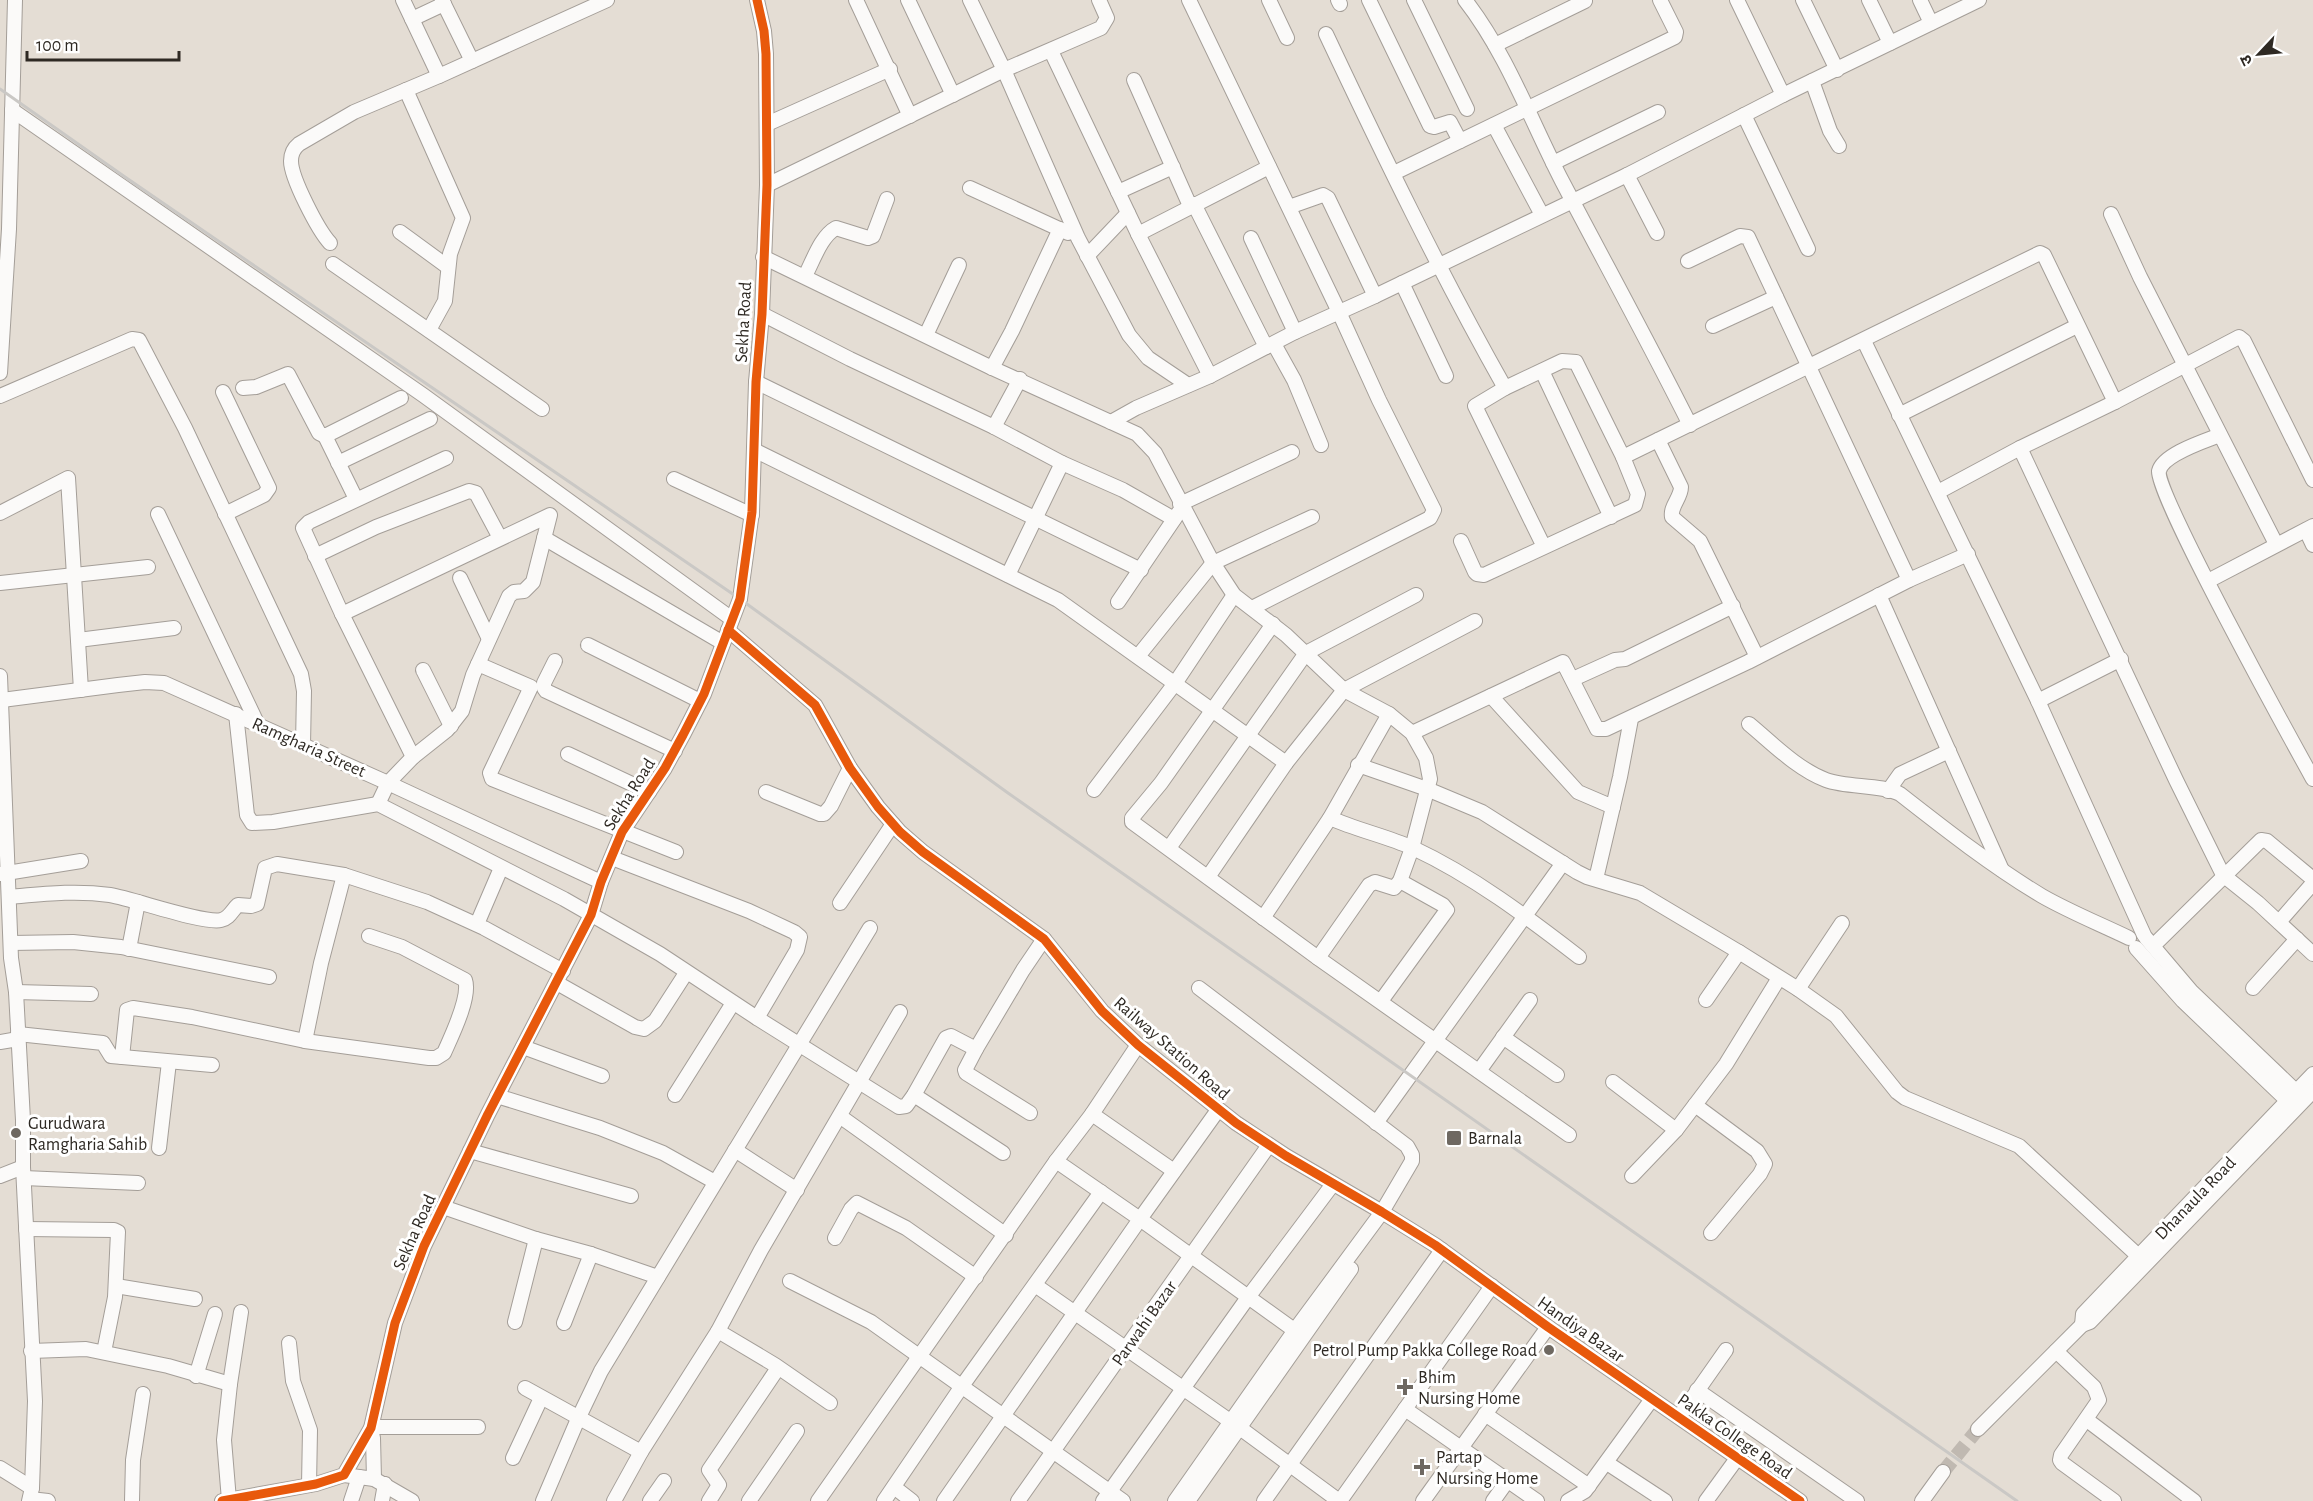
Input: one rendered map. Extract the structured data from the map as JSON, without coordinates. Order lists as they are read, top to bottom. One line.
{"streets":{"street":["Sekha Road","Ramgharia Street","Railway Station Road","Dhanaula Road","Parwahi Bazar","Handiya Bazar","Pakka College Road"]},"crossings":[["Sekha Road","Ramgharia Street"],["Sekha Road","Railway Station Road"],["Railway Station Road","Parwahi Bazar"],["Railway Station Road","Handiya Bazar"],["Handiya Bazar","Pakka College Road"]],"places":{"other":["Gurudwara Ramgharia Sahib","Petrol Pump Pakka College Road"],"transit":["Barnala"],"health":["Bhim Nursing Home","Partap Nursing Home"]},"scale_bar":"100 m","north":"bottom left"}
